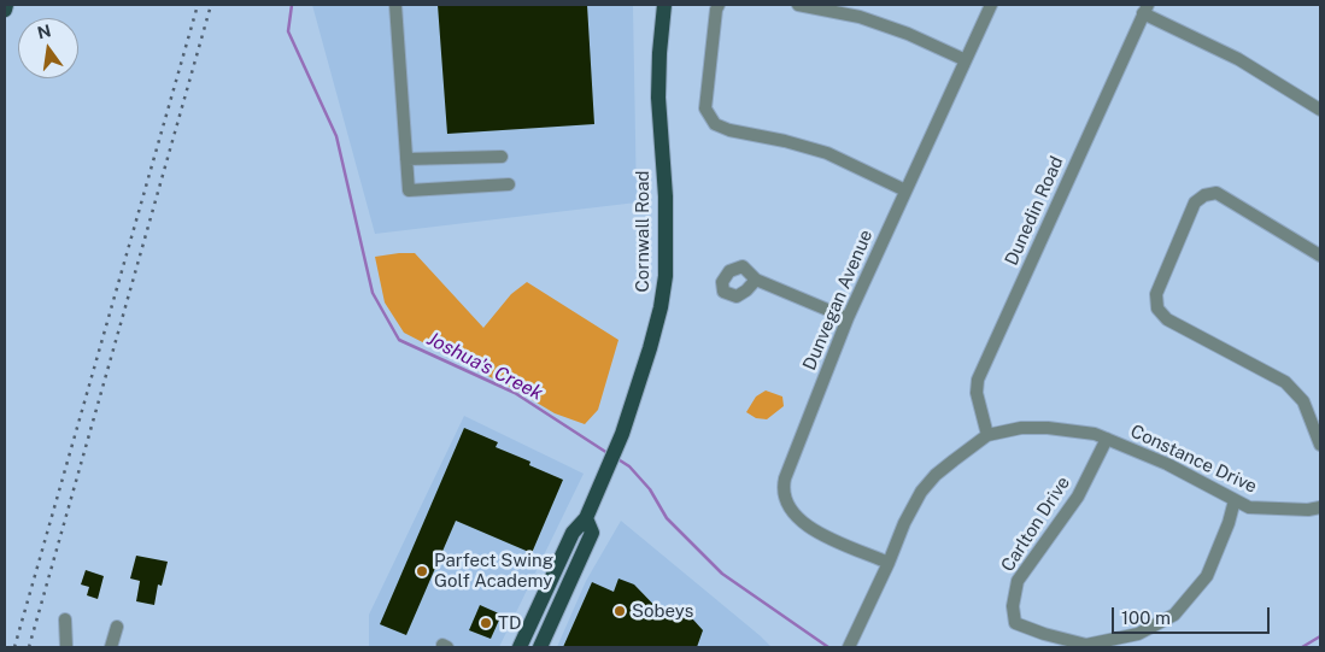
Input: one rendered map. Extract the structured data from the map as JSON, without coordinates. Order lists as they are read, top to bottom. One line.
{"streets":{"main road":["Cornwall Road"],"street":["Dunedin Road","Dunvegan Avenue","Constance Drive","Carlton Drive"]},"crossings":[["Dunedin Road","Constance Drive"],["Dunvegan Avenue","Constance Drive"],["Constance Drive","Carlton Drive"]],"water":["Joshua's Creek"],"places":["Parfect Swing Golf Academy","Sobeys","TD"],"scale_bar":"100 m","north":"top"}
